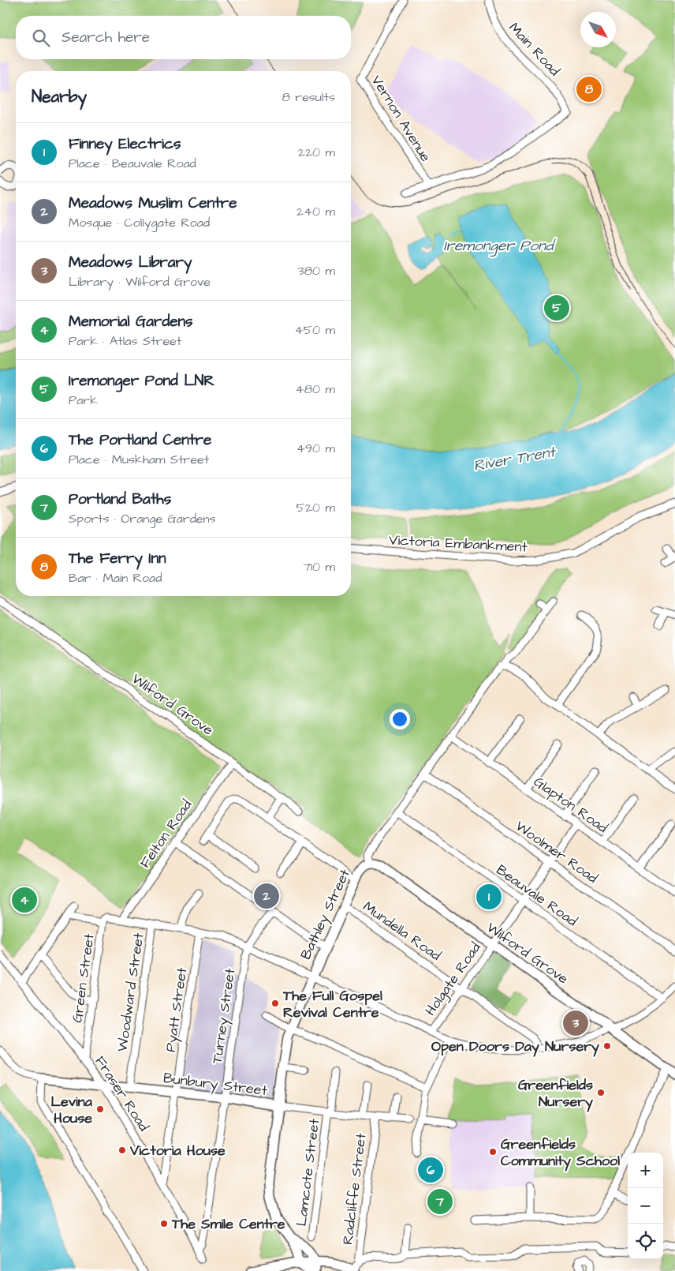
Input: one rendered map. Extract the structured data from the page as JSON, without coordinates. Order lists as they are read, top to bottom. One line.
{"streets":{"street":["Main Road","Vernon Avenue","Victoria Embankment","Wilford Grove","Glapton Road","Felton Road","Woolmer Road","Beauvale Road","Bathley Street","Mundella Road","Green Street","Holgate Road","Woodward Street","Pyatt Street","Turney Street","Bunbury Street","Fraser Road","Lamcote Street","Radcliffe Street"]},"crossings":[["Main Road","Vernon Avenue"],["Wilford Grove","Felton Road"],["Wilford Grove","Bathley Street"],["Wilford Grove","Holgate Road"],["Glapton Road","Bathley Street"],["Glapton Road","Holgate Road"],["Felton Road","Green Street"],["Woolmer Road","Bathley Street"],["Woolmer Road","Holgate Road"],["Beauvale Road","Bathley Street"],["Beauvale Road","Holgate Road"],["Bathley Street","Mundella Road"],["Bathley Street","Bunbury Street"],["Mundella Road","Holgate Road"],["Green Street","Fraser Road"],["Woodward Street","Bunbury Street"],["Pyatt Street","Bunbury Street"],["Pyatt Street","Fraser Road"],["Turney Street","Bunbury Street"],["Turney Street","Fraser Road"],["Bunbury Street","Fraser Road"],["Bunbury Street","Lamcote Street"],["Bunbury Street","Radcliffe Street"]],"water":["Iremonger Pond","River Trent"],"places":["The Full Gospel Revival Centre","Open Doors Day Nursery","Greenfields Nursery","Levina House","Victoria House","Greenfields Community School","The Smile Centre"],"north":"bottom right","page":{"search":"Search here","heading":["Nearby","8 results"],"pins":["8","5","2","1","4","3","6","7"],"list":[{"mark":"1","name":"Finney Electrics","note":"Place · Beauvale Road","value":"220 m"},{"mark":"2","name":"Meadows Muslim Centre","note":"Mosque · Collygate Road","value":"240 m"},{"mark":"3","name":"Meadows Library","note":"Library · Wilford Grove","value":"380 m"},{"mark":"4","name":"Memorial Gardens","note":"Park · Atlas Street","value":"450 m"},{"mark":"5","name":"Iremonger Pond LNR","note":"Park","value":"480 m"},{"mark":"6","name":"The Portland Centre","note":"Place · Muskham Street","value":"490 m"},{"mark":"7","name":"Portland Baths","note":"Sports · Orange Gardens","value":"520 m"},{"mark":"8","name":"The Ferry Inn","note":"Bar · Main Road","value":"710 m"}],"map_buttons":["+","−"]}}
